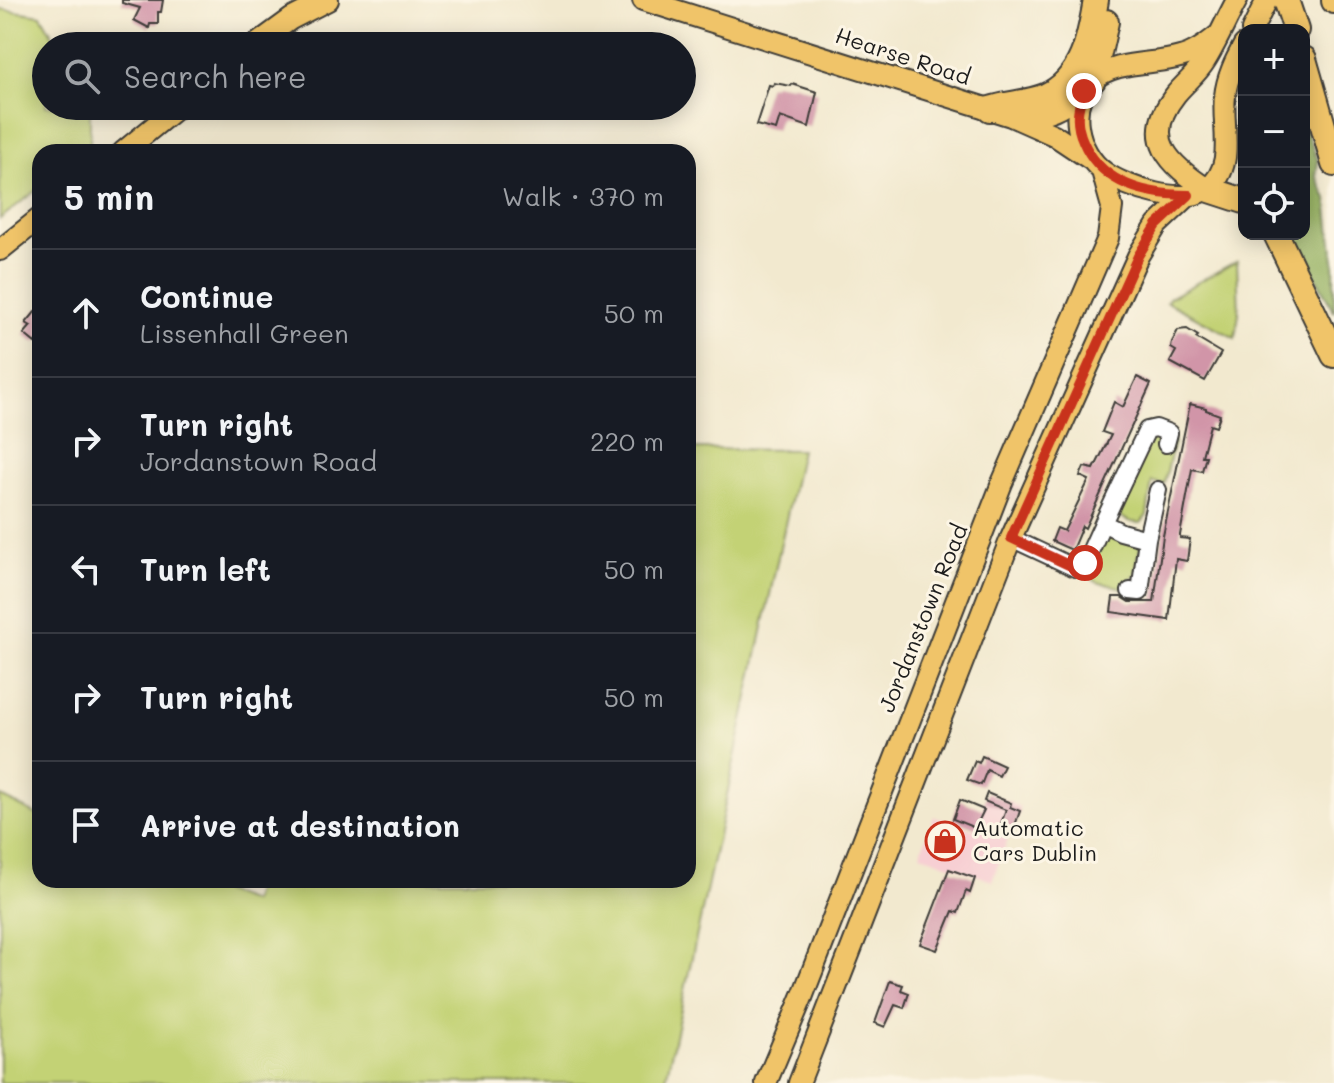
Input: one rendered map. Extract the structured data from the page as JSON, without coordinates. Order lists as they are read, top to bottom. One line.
{"streets":{"main road":["Hearse Road","Jordanstown Road"]},"crossings":[["Hearse Road","Jordanstown Road"]],"places":{"shop":["Automatic Cars Dublin"]},"page":{"map_buttons":["+","−"],"search":"Search here","heading":["5 min","Walk · 370 m"],"list":[["Continue","Lissenhall Green","50 m"],["Turn right","Jordanstown Road","220 m"],["Turn left","50 m"],["Turn right","50 m"],"Arrive at destination"]}}
